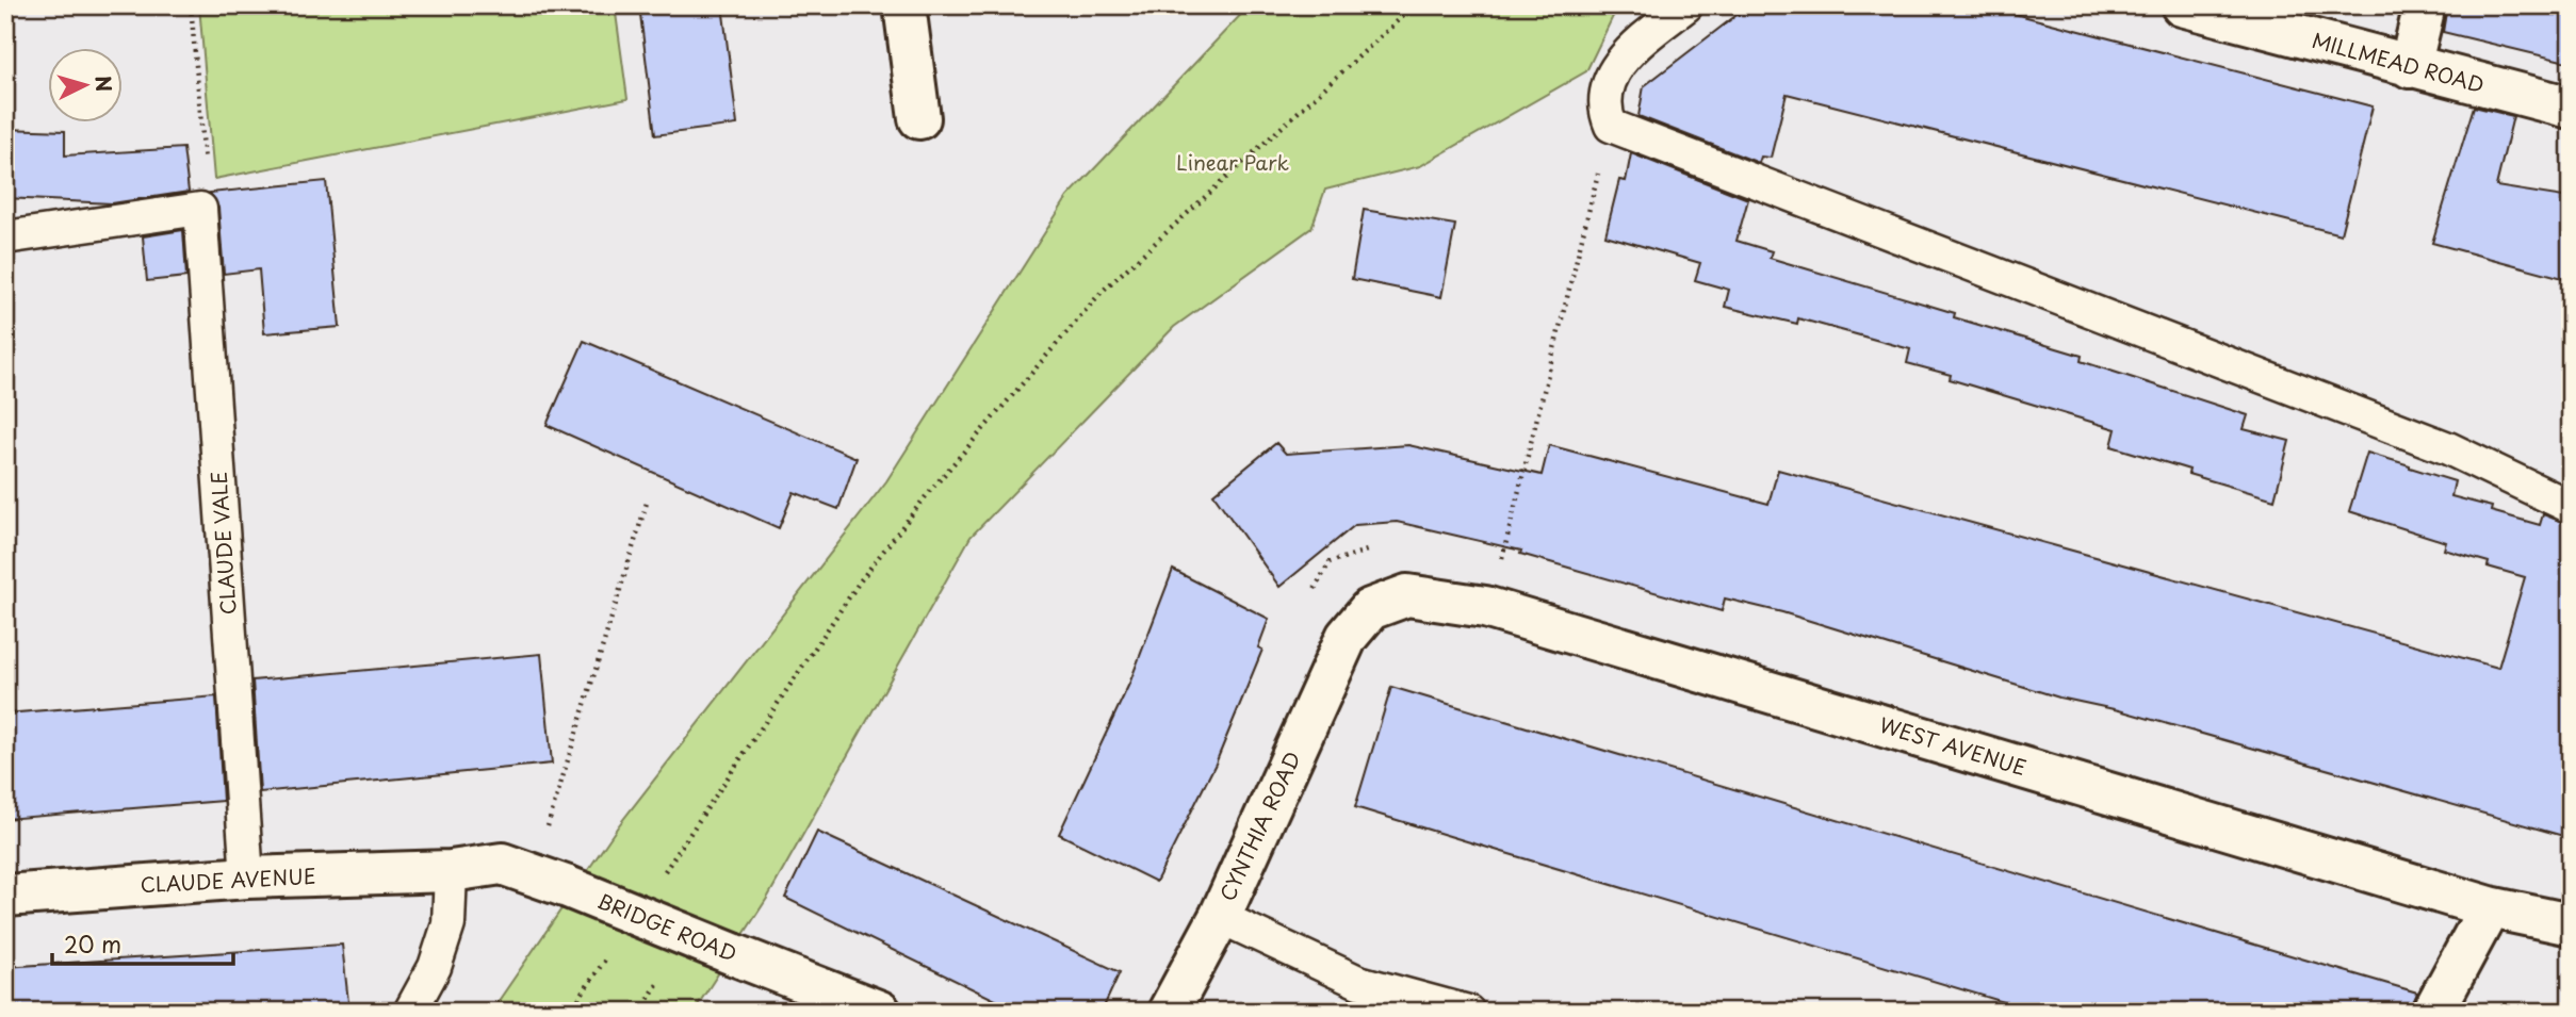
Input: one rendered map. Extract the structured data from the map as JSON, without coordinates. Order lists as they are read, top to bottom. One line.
{"streets":{"street":["MILLMEAD ROAD","WEST AVENUE","CYNTHIA ROAD","CLAUDE AVENUE","BRIDGE ROAD"],"lane":["CLAUDE VALE"]},"crossings":[["CLAUDE VALE","CLAUDE AVENUE"],["WEST AVENUE","CYNTHIA ROAD"],["CLAUDE AVENUE","BRIDGE ROAD"]],"parks":["Linear Park"],"scale_bar":"20 m","north":"right"}
